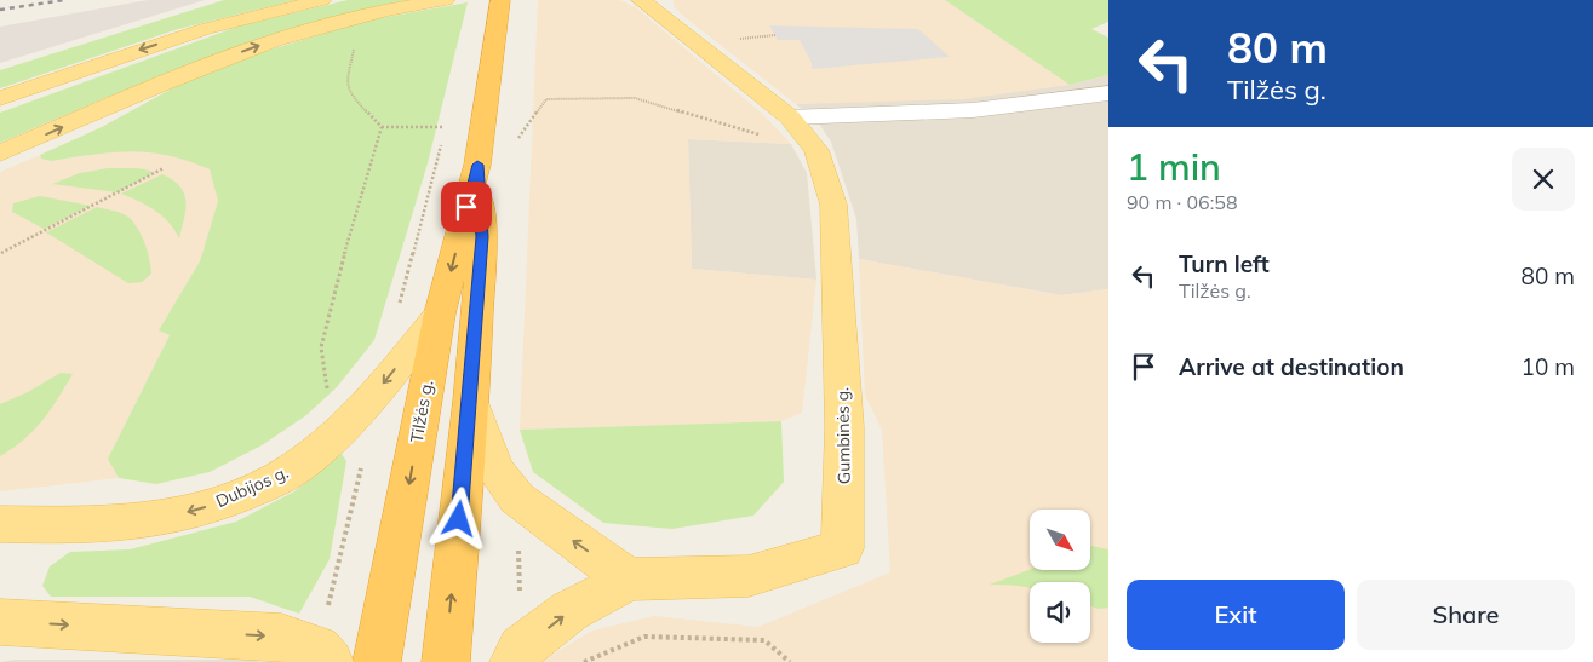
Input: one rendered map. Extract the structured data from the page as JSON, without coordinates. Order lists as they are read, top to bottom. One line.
{"streets":{"highway":["Tilžės g."],"main road":["Gumbinės g.","Dubijos g."]},"crossings":[["Tilžės g.","Dubijos g."]],"one_way":["Dubijos g."],"north":"bottom right","page":{"turn":["80 m","Tilžės g."],"heading":["1 min","90 m · 06:58"],"list":[{"name":"Turn left","note":"Tilžės g.","value":"80 m"},{"name":"Arrive at destination","value":"10 m"}],"buttons":["Exit","Share"]}}
